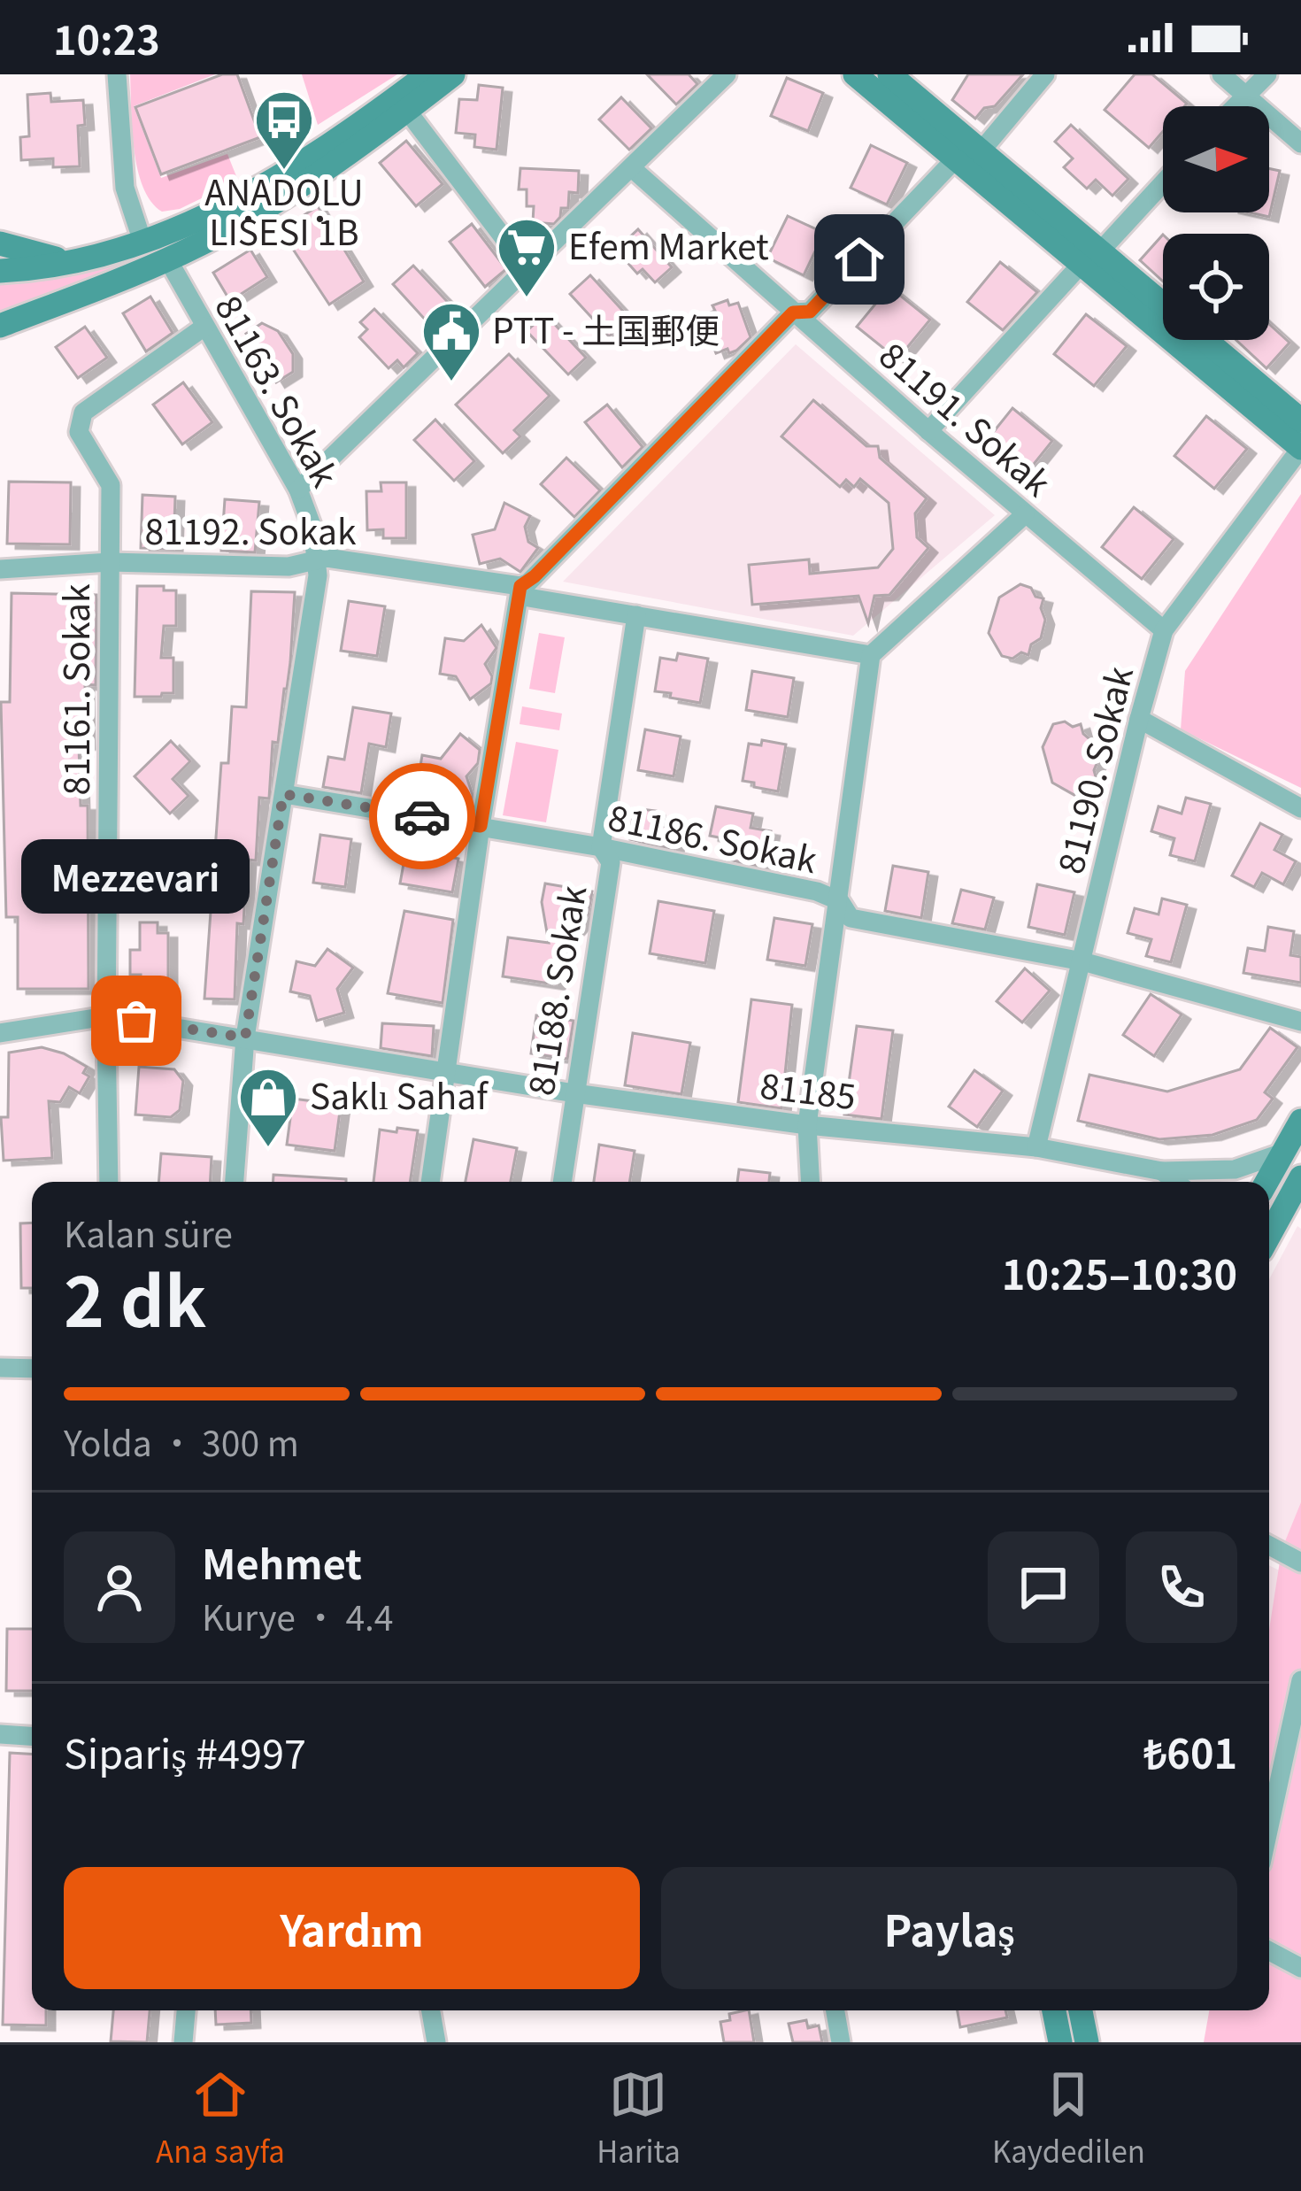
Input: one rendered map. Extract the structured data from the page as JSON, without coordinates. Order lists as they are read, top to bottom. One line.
{"streets":{"street":["81163. Sokak","81191. Sokak","81192. Sokak","81161. Sokak","81190. Sokak","81186. Sokak","81188. Sokak","81185"]},"crossings":[["81163. Sokak","81192. Sokak"],["81163. Sokak","81161. Sokak"],["81163. Sokak","81186. Sokak"],["81163. Sokak","81185"],["81191. Sokak","81190. Sokak"],["81192. Sokak","81161. Sokak"],["81192. Sokak","81188. Sokak"],["81161. Sokak","81185"],["81190. Sokak","81186. Sokak"],["81190. Sokak","81185"],["81186. Sokak","81188. Sokak"],["81188. Sokak","81185"]],"places":{"bus stop":["ANADOLU LİSESİ 1B"],"supermarket":["Efem Market"],"public building":["PTT - 土国郵便"],"other":["Mezzevari"],"shop":["Saklı Sahaf"]},"north":"right","page":{"status":"10:23","bubble":"Mezzevari","heading":["2 dk","Kalan süre","10:25–10:30"],"panel":["Mehmet","Kurye · 4.4","Sipariş #4997","₺601"],"bar":"Yolda · 300 m","buttons":["Yardım","Paylaş"],"tabs":["Ana sayfa","Harita","Kaydedilen"]}}
